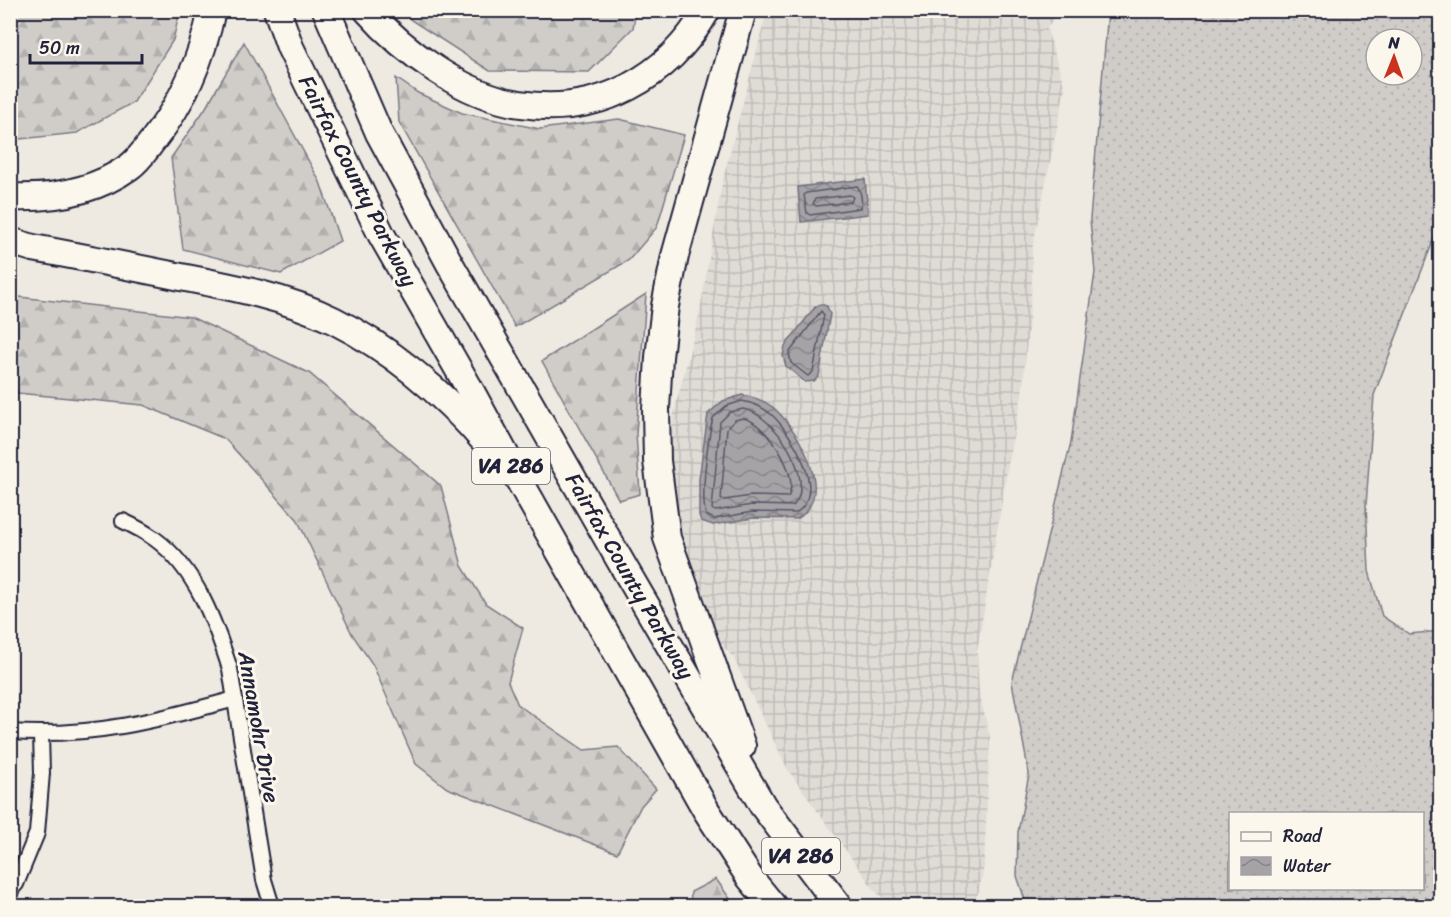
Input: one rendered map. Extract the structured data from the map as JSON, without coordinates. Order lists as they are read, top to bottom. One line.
{"streets":{"highway":["Fairfax County Parkway","VA 286"],"street":["Annamohr Drive"]},"legend":["Road","Water"],"scale_bar":"50 m","north":"top"}
